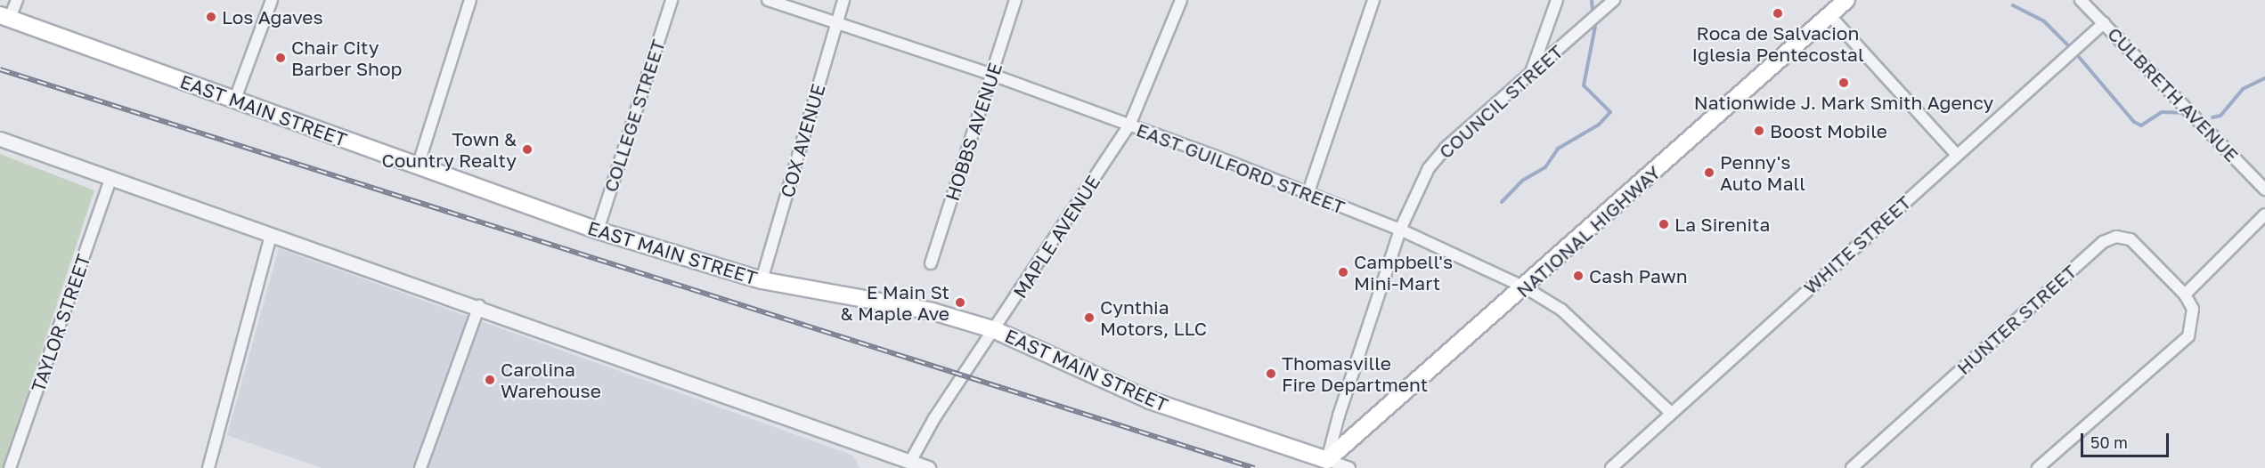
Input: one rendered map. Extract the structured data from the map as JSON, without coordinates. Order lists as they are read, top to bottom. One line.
{"streets":{"main road":["EAST MAIN STREET","NATIONAL HIGHWAY"],"street":["CULBRETH AVENUE","COUNCIL STREET","COLLEGE STREET","HOBBS AVENUE","COX AVENUE","EAST GUILFORD STREET","MAPLE AVENUE","WHITE STREET","HUNTER STREET","TAYLOR STREET"]},"crossings":[["CULBRETH AVENUE","WHITE STREET"],["COUNCIL STREET","EAST MAIN STREET"],["COUNCIL STREET","EAST GUILFORD STREET"],["COUNCIL STREET","NATIONAL HIGHWAY"],["EAST MAIN STREET","COLLEGE STREET"],["EAST MAIN STREET","COX AVENUE"],["EAST MAIN STREET","NATIONAL HIGHWAY"],["EAST MAIN STREET","MAPLE AVENUE"],["HOBBS AVENUE","EAST GUILFORD STREET"],["COX AVENUE","EAST GUILFORD STREET"],["EAST GUILFORD STREET","NATIONAL HIGHWAY"],["EAST GUILFORD STREET","MAPLE AVENUE"],["EAST GUILFORD STREET","WHITE STREET"]],"places":["Roca de Salvacion Iglesia Pentecostal","Los Agaves","Chair City Barber Shop","Nationwide J. Mark Smith Agency","Boost Mobile","Town & Country Realty","Penny's Auto Mall","La Sirenita","Campbell's Mini-Mart","Cash Pawn","E Main St & Maple Ave","Cynthia Motors, LLC","Thomasville Fire Department","Carolina Warehouse"],"scale_bar":"50 m"}
